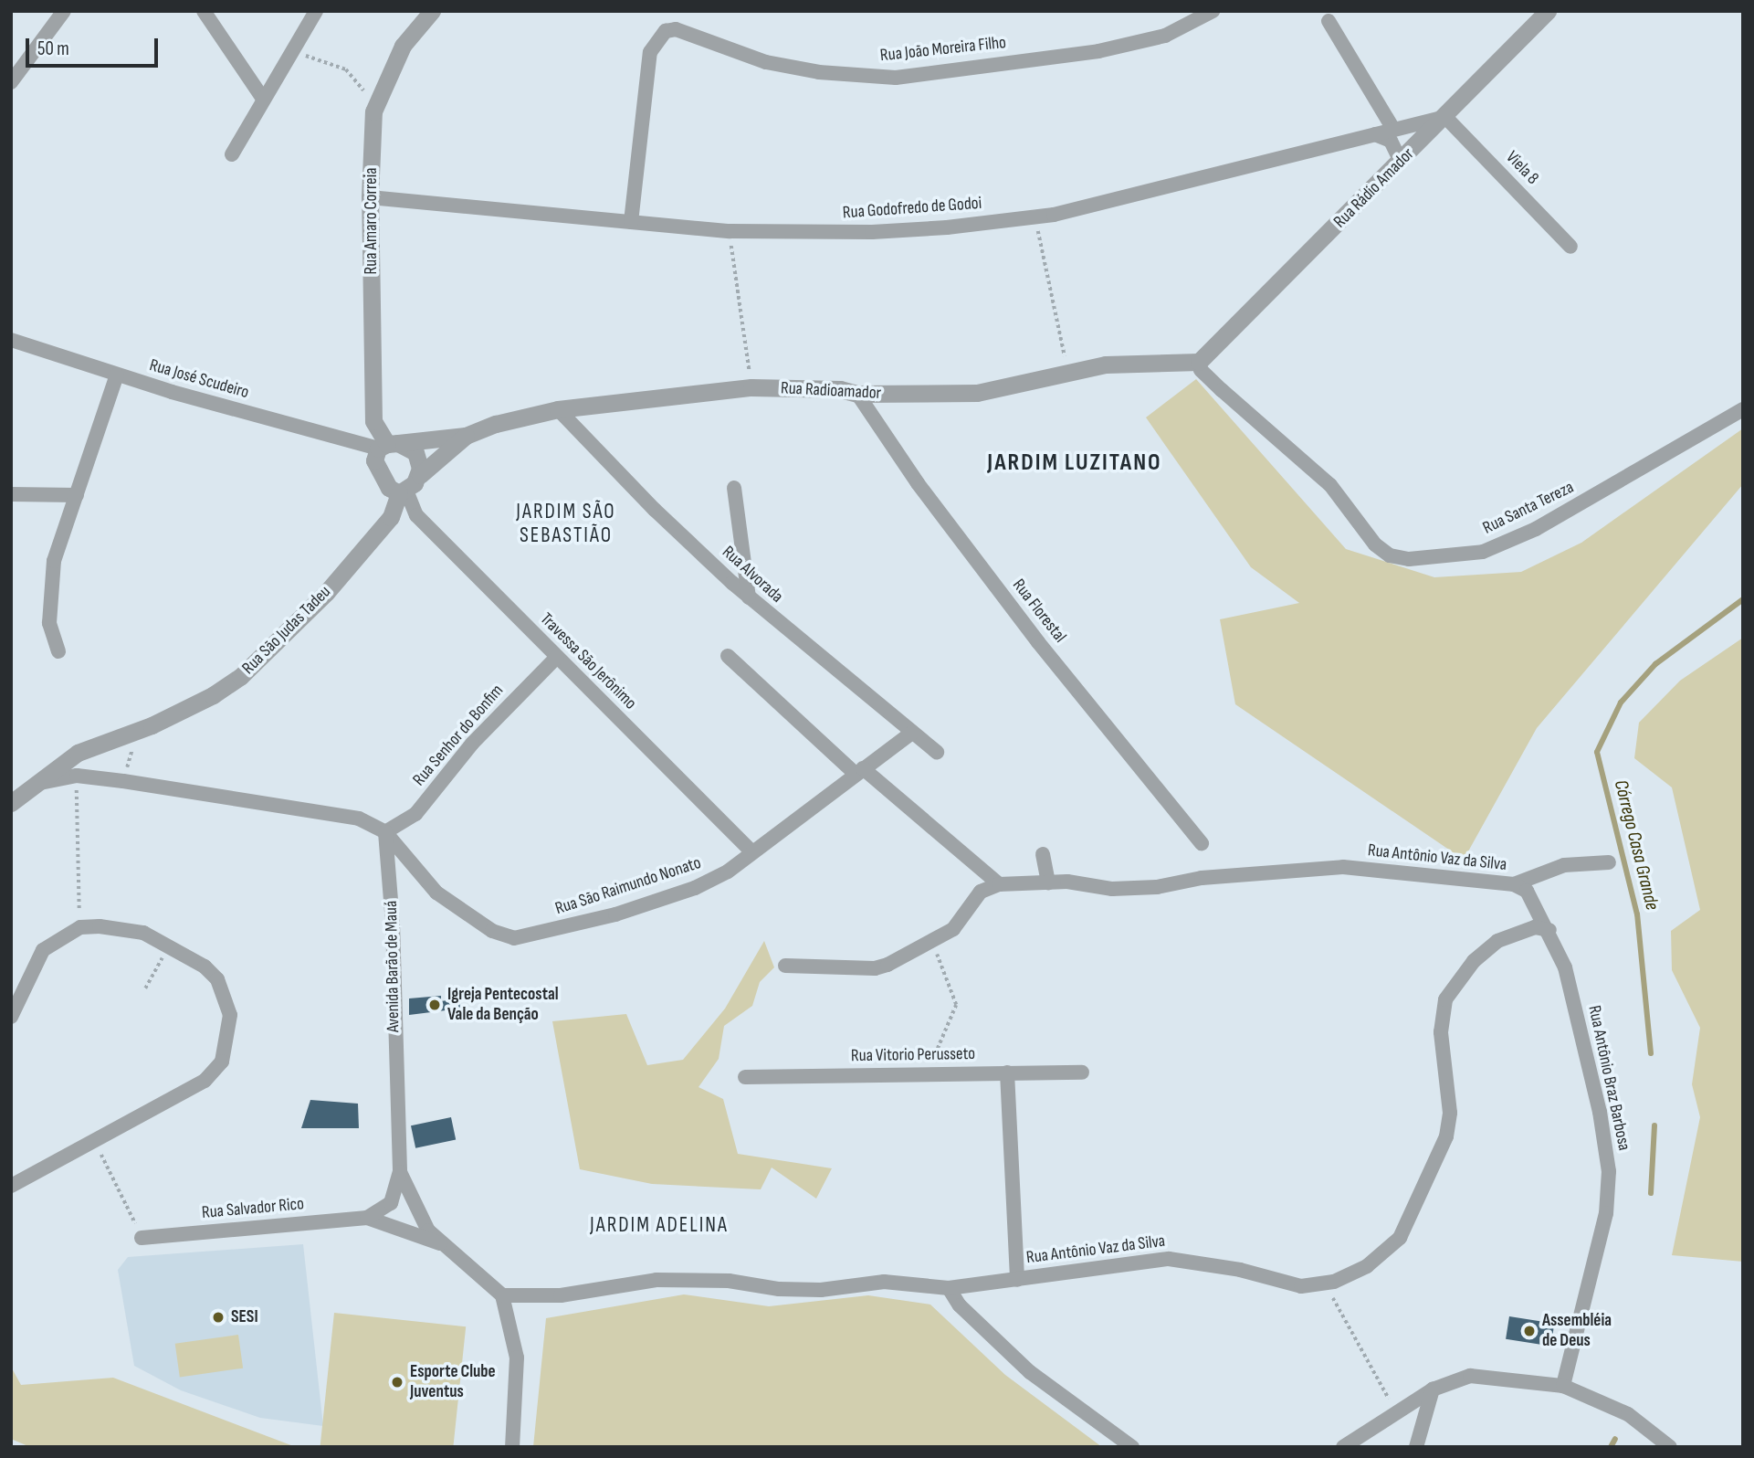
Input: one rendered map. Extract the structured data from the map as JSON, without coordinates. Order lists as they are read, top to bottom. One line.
{"streets":{"street":["Rua João Moreira Filho","Viela 8","Rua Rádio Amador","Rua Godofredo de Godoi","Rua Amaro Correia","Rua José Scudeiro","Rua Radioamador","Rua Santa Tereza","Rua Alvorada","Rua Florestal","Rua São Judas Tadeu","Travessa São Jerônimo","Rua Senhor do Bonfim","Rua Antônio Vaz da Silva","Rua São Raimundo Nonato","Avenida Barão de Mauá","Rua Vitorio Perusseto","Rua Antônio Braz Barbosa","Rua Salvador Rico"]},"crossings":[["Rua João Moreira Filho","Rua Godofredo de Godoi"],["Viela 8","Rua Rádio Amador"],["Viela 8","Rua Godofredo de Godoi"],["Rua Rádio Amador","Rua Godofredo de Godoi"],["Rua Rádio Amador","Rua Radioamador"],["Rua Rádio Amador","Rua Santa Tereza"],["Rua Godofredo de Godoi","Rua Amaro Correia"],["Rua Amaro Correia","Rua José Scudeiro"],["Rua Amaro Correia","Rua Radioamador"],["Rua Amaro Correia","Rua São Judas Tadeu"],["Rua Amaro Correia","Travessa São Jerônimo"],["Rua José Scudeiro","Rua Radioamador"],["Rua José Scudeiro","Rua São Judas Tadeu"],["Rua José Scudeiro","Travessa São Jerônimo"],["Rua Radioamador","Rua Santa Tereza"],["Rua Radioamador","Rua Alvorada"],["Rua Radioamador","Rua Florestal"],["Rua Radioamador","Rua São Judas Tadeu"],["Rua Radioamador","Travessa São Jerônimo"],["Rua Alvorada","Rua São Raimundo Nonato"],["Rua São Judas Tadeu","Travessa São Jerônimo"],["Travessa São Jerônimo","Rua Senhor do Bonfim"],["Travessa São Jerônimo","Rua São Raimundo Nonato"],["Rua Senhor do Bonfim","Rua São Raimundo Nonato"],["Rua Senhor do Bonfim","Avenida Barão de Mauá"],["Rua Antônio Vaz da Silva","Avenida Barão de Mauá"],["Rua Antônio Vaz da Silva","Rua Antônio Braz Barbosa"],["Rua São Raimundo Nonato","Avenida Barão de Mauá"],["Avenida Barão de Mauá","Rua Salvador Rico"]],"districts":["JARDIM LUZITANO","JARDIM SÃO SEBASTIÃO","JARDIM ADELINA"],"water":["Córrego Casa Grande"],"places":["Igreja Pentecostal Vale da Benção","SESI","Assembléia de Deus","Esporte Clube Juventus"],"scale_bar":"50 m"}
